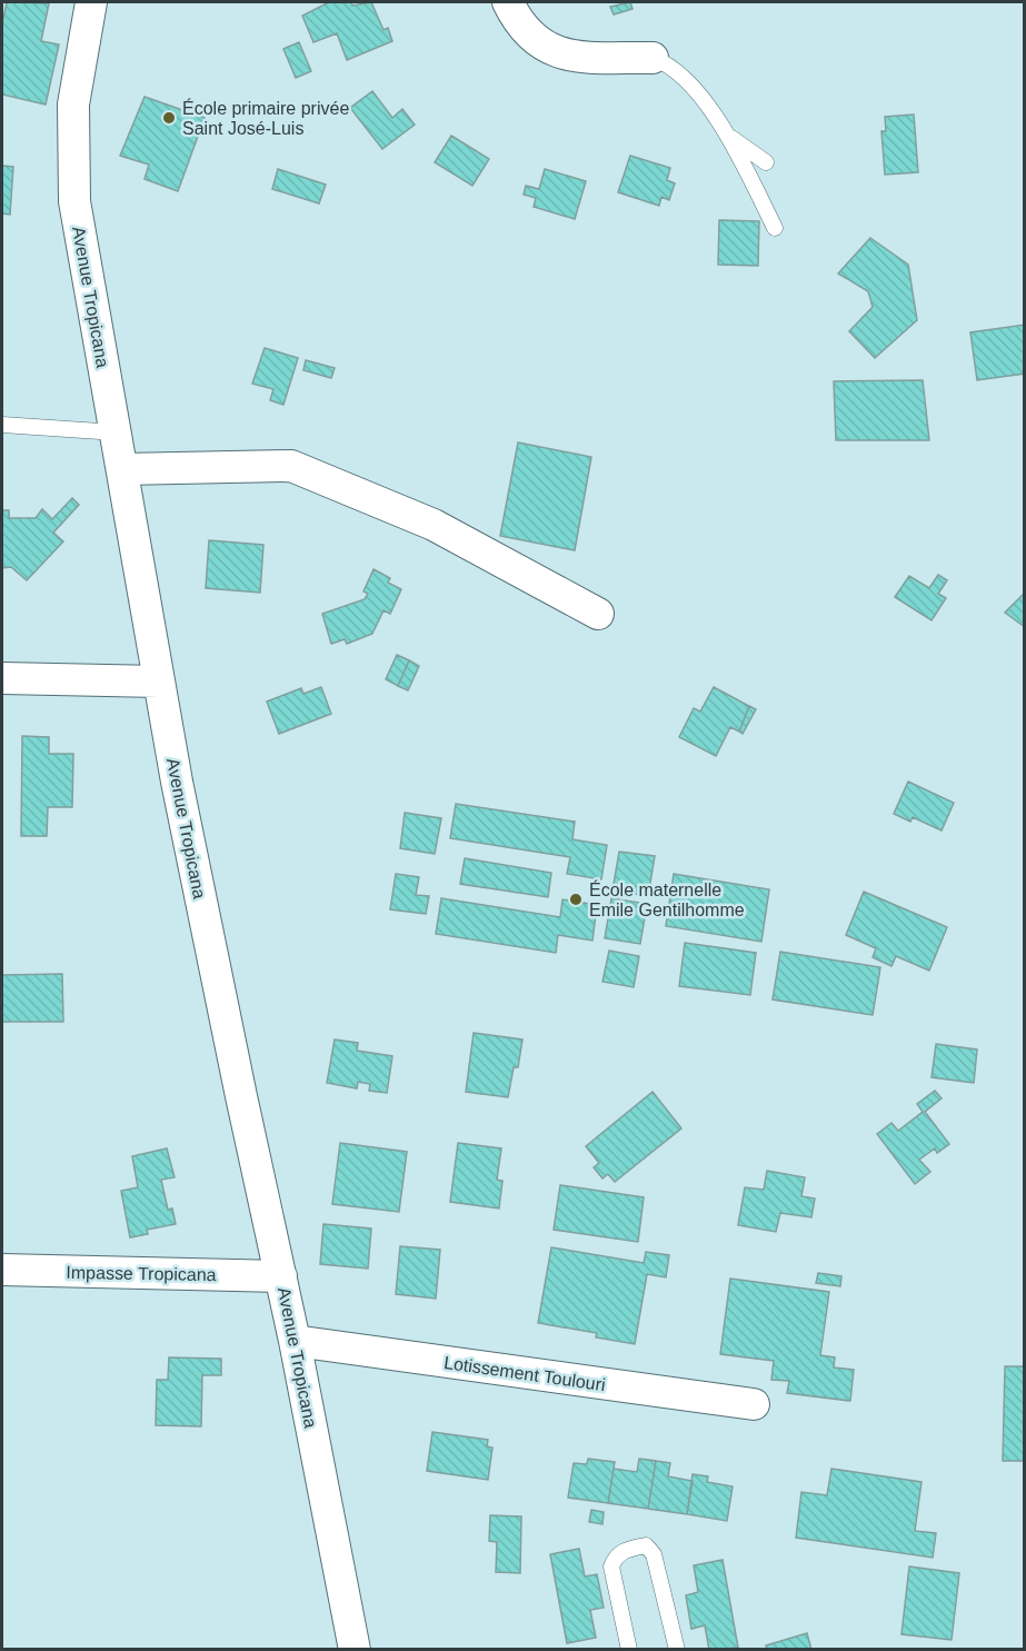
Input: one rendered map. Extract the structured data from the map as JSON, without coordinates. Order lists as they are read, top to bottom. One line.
{"streets":{"street":["Avenue Tropicana","Impasse Tropicana","Lotissement Toulouri"]},"crossings":[["Avenue Tropicana","Impasse Tropicana"],["Avenue Tropicana","Lotissement Toulouri"]],"places":["École primaire privée Saint José-Luis","École maternelle Emile Gentilhomme"]}
